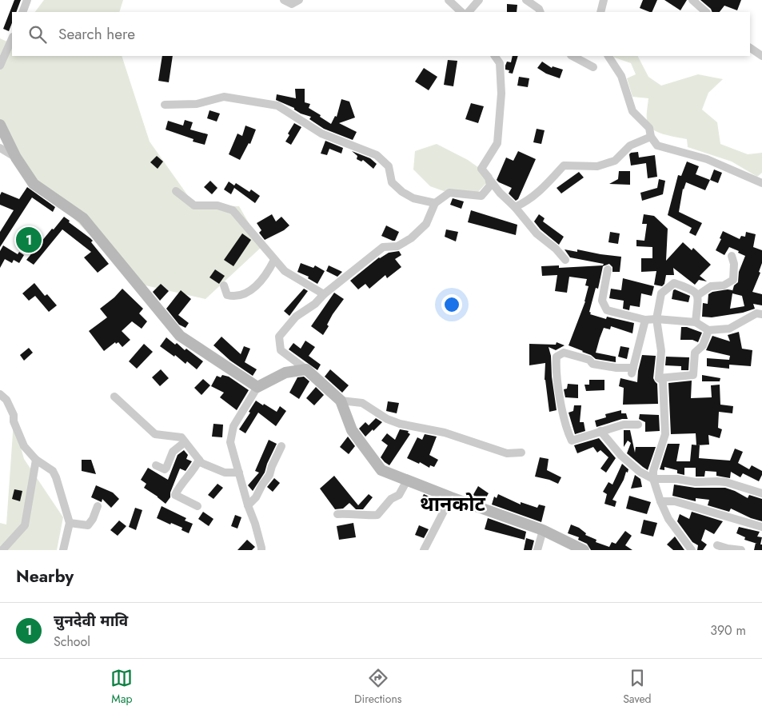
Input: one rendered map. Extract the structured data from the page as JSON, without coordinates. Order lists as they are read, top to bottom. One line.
{"districts":["थानकोट"],"page":{"search":"Search here","pins":"1","heading":"Nearby","list":[{"mark":"1","name":"चुनदेवी मावि","note":"School","value":"390 m"}],"nav":["Map","Directions","Saved"]}}
